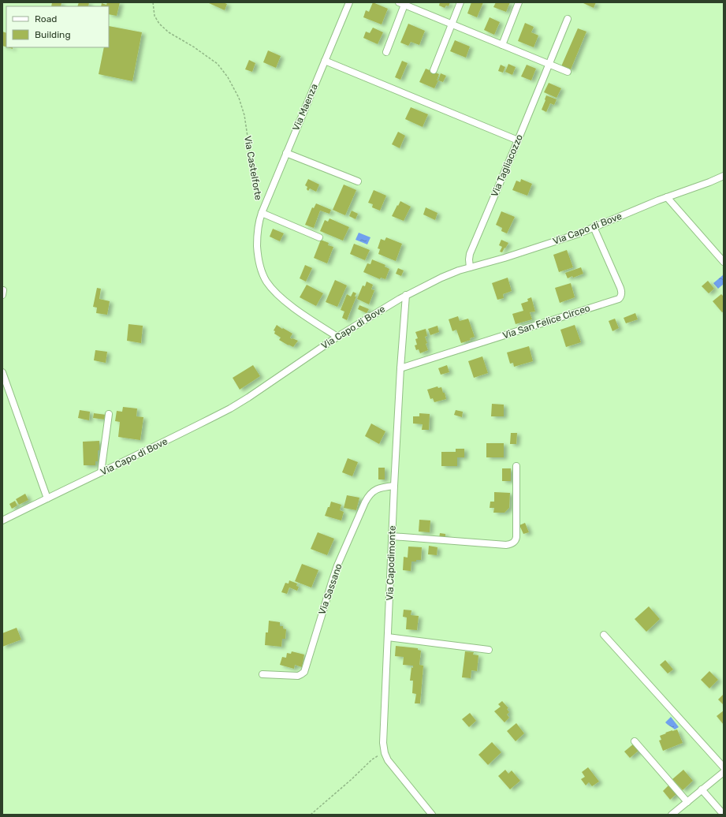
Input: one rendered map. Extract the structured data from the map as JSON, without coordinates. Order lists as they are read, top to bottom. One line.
{"streets":{"street":["Via Maenza","Via Tagliacozzo","Via Castelforte","Via Capo di Bove","Via San Felice Circeo","Via Capodimonte","Via Sassano"]},"crossings":[["Via Maenza","Via Castelforte"],["Via Tagliacozzo","Via Capo di Bove"],["Via Castelforte","Via Capo di Bove"],["Via Capo di Bove","Via San Felice Circeo"],["Via Capo di Bove","Via Capodimonte"],["Via San Felice Circeo","Via Capodimonte"],["Via Capodimonte","Via Sassano"]],"legend":["Road","Building"]}
